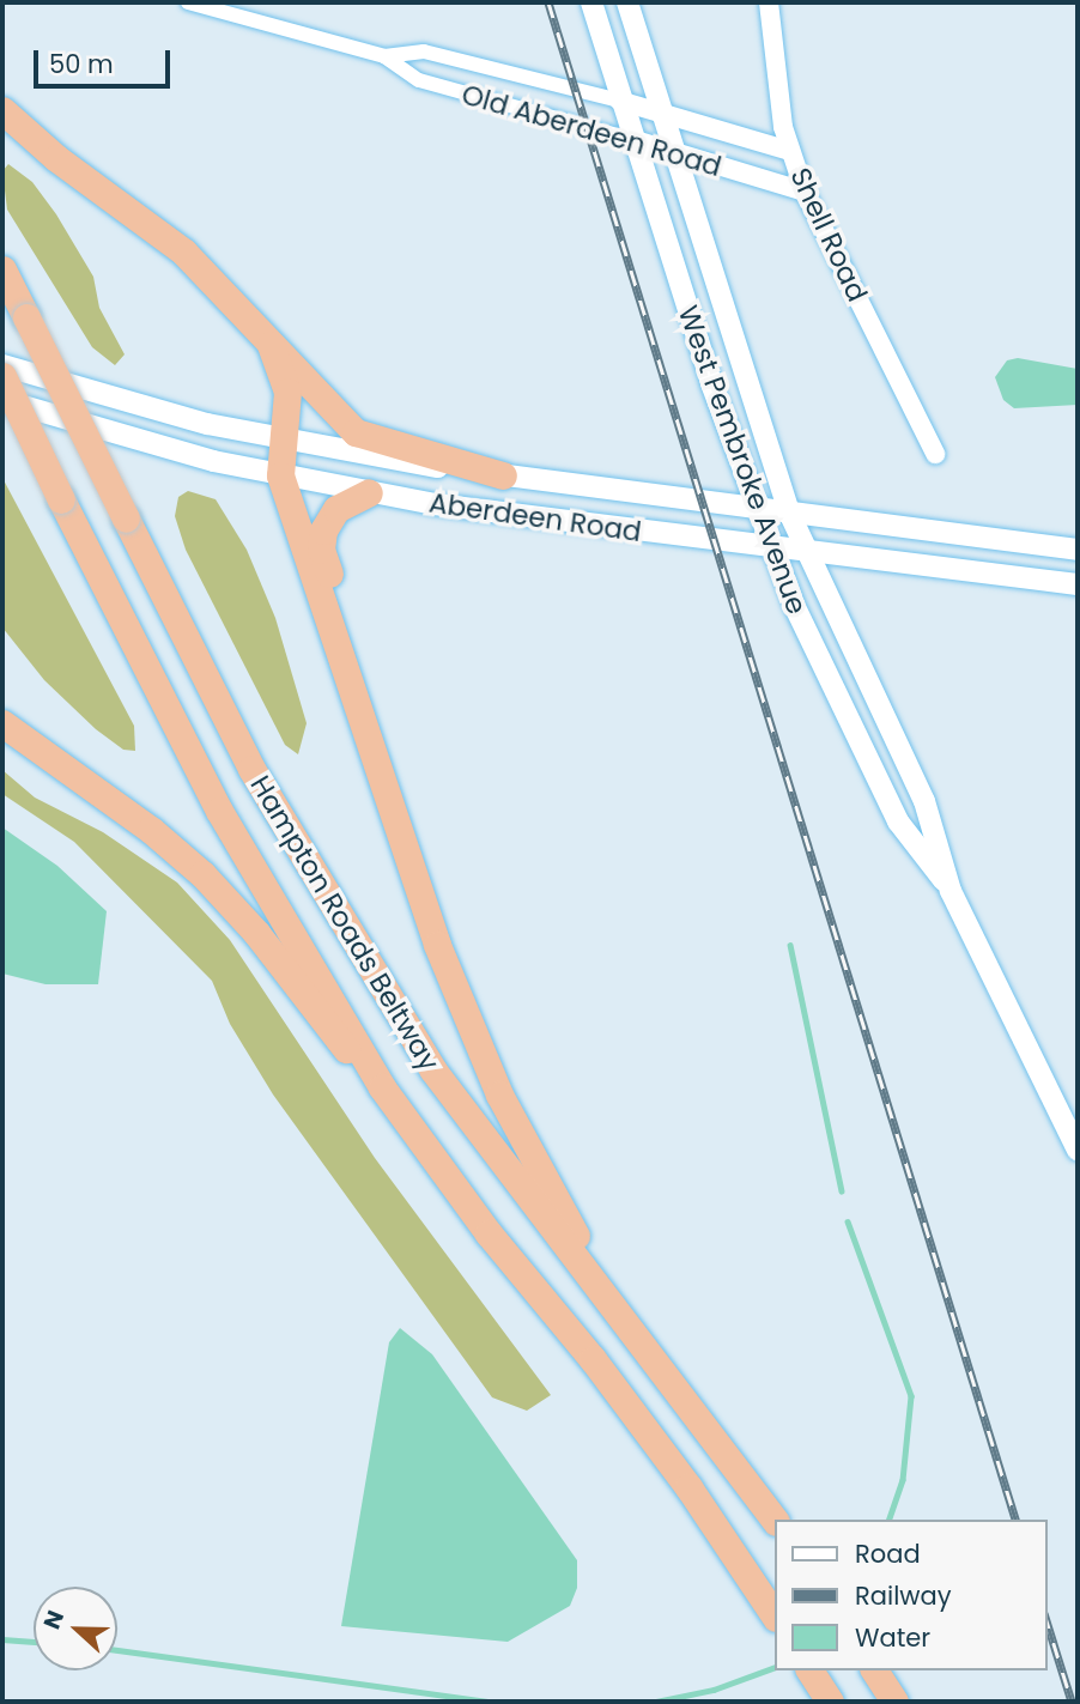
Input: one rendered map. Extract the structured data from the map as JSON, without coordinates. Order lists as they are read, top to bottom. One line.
{"streets":{"highway":["Hampton Roads Beltway"],"main road":["West Pembroke Avenue","Aberdeen Road"],"street":["Old Aberdeen Road","Shell Road"]},"crossings":[["Old Aberdeen Road","Shell Road"],["Old Aberdeen Road","West Pembroke Avenue"],["West Pembroke Avenue","Aberdeen Road"]],"legend":["Road","Railway","Water"],"scale_bar":"50 m","north":"left"}
